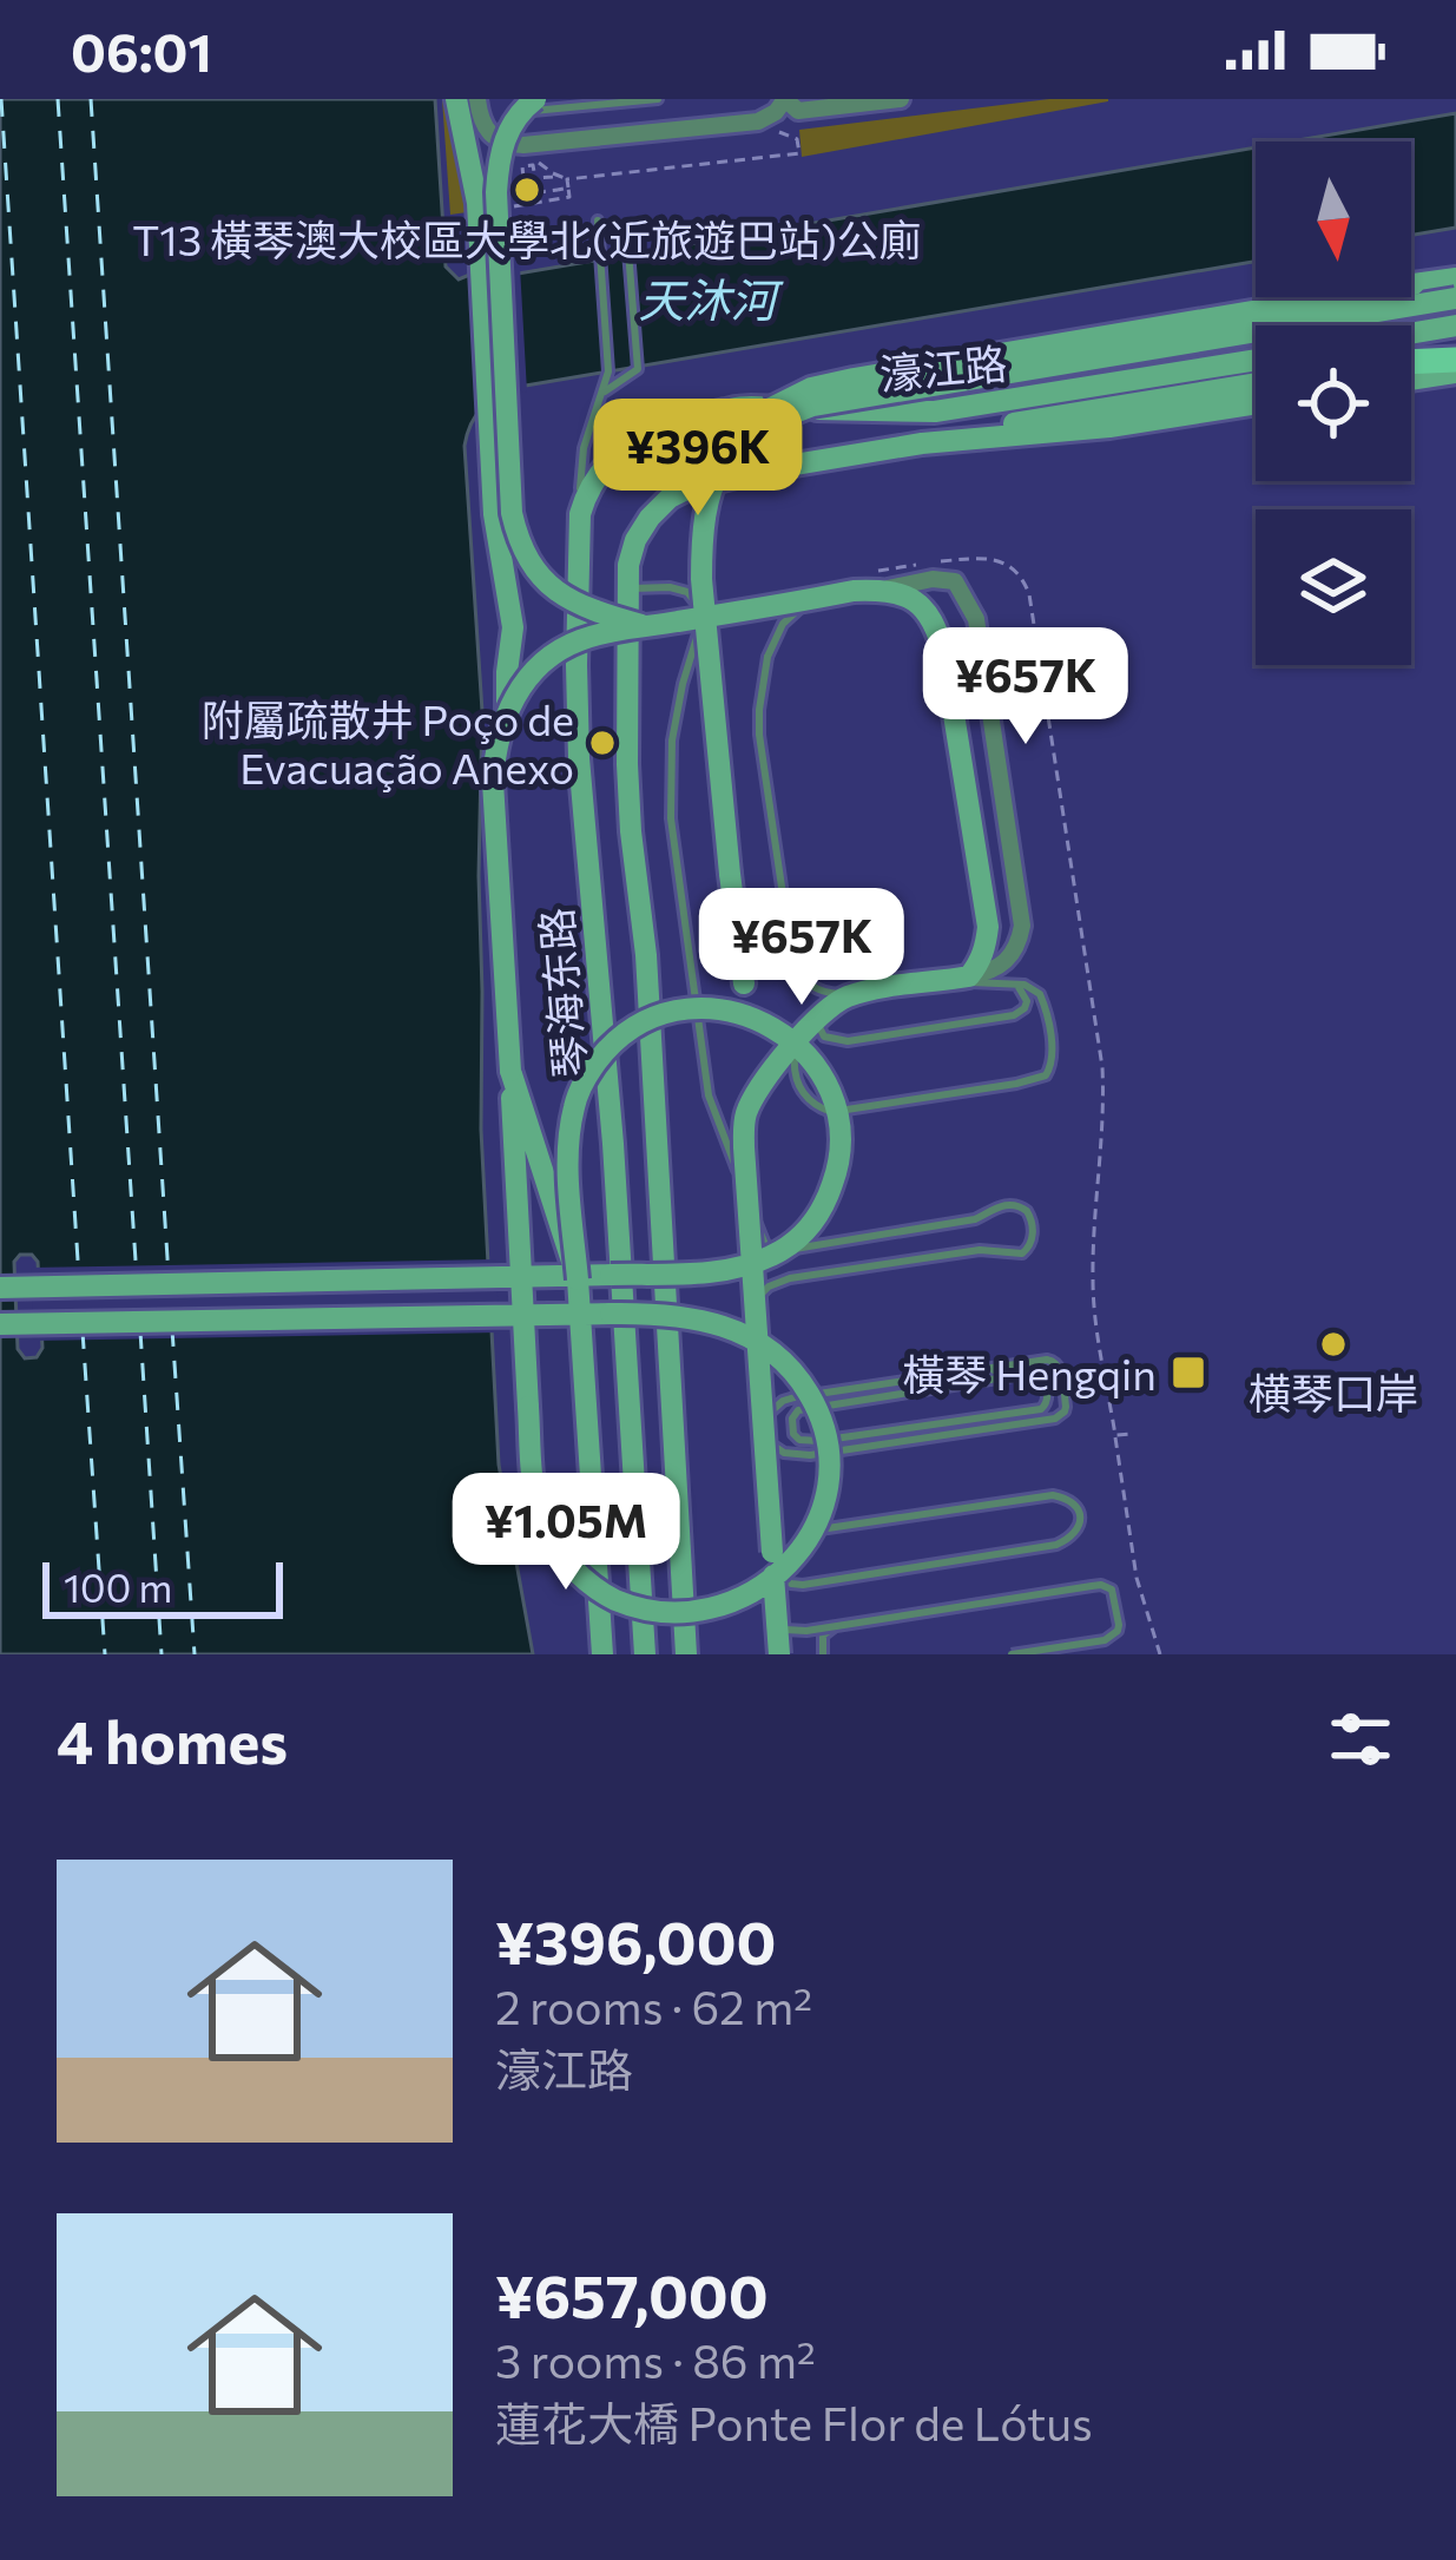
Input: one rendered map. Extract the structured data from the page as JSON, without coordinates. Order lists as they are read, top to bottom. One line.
{"streets":{"main road":["濠江路","琴海东路"]},"water":["天沐河"],"places":{"other":["T13 橫琴澳大校區大學北(近旅遊巴站)公廁","附屬疏散井 Poço de Evacuação Anexo","横琴口岸"],"transit":["橫琴 Hengqin"]},"scale_bar":"100 m","north":"bottom","page":{"status":"06:01","price":["¥396K","¥657K","¥657K","¥1.05M"],"scale":"100 m","heading":"4 homes","list":[{"name":"¥396,000","note":"2 rooms · 62 m² · 濠江路"},{"name":"¥657,000","note":"3 rooms · 86 m² · 蓮花大橋 Ponte Flor de Lótus"}]}}
